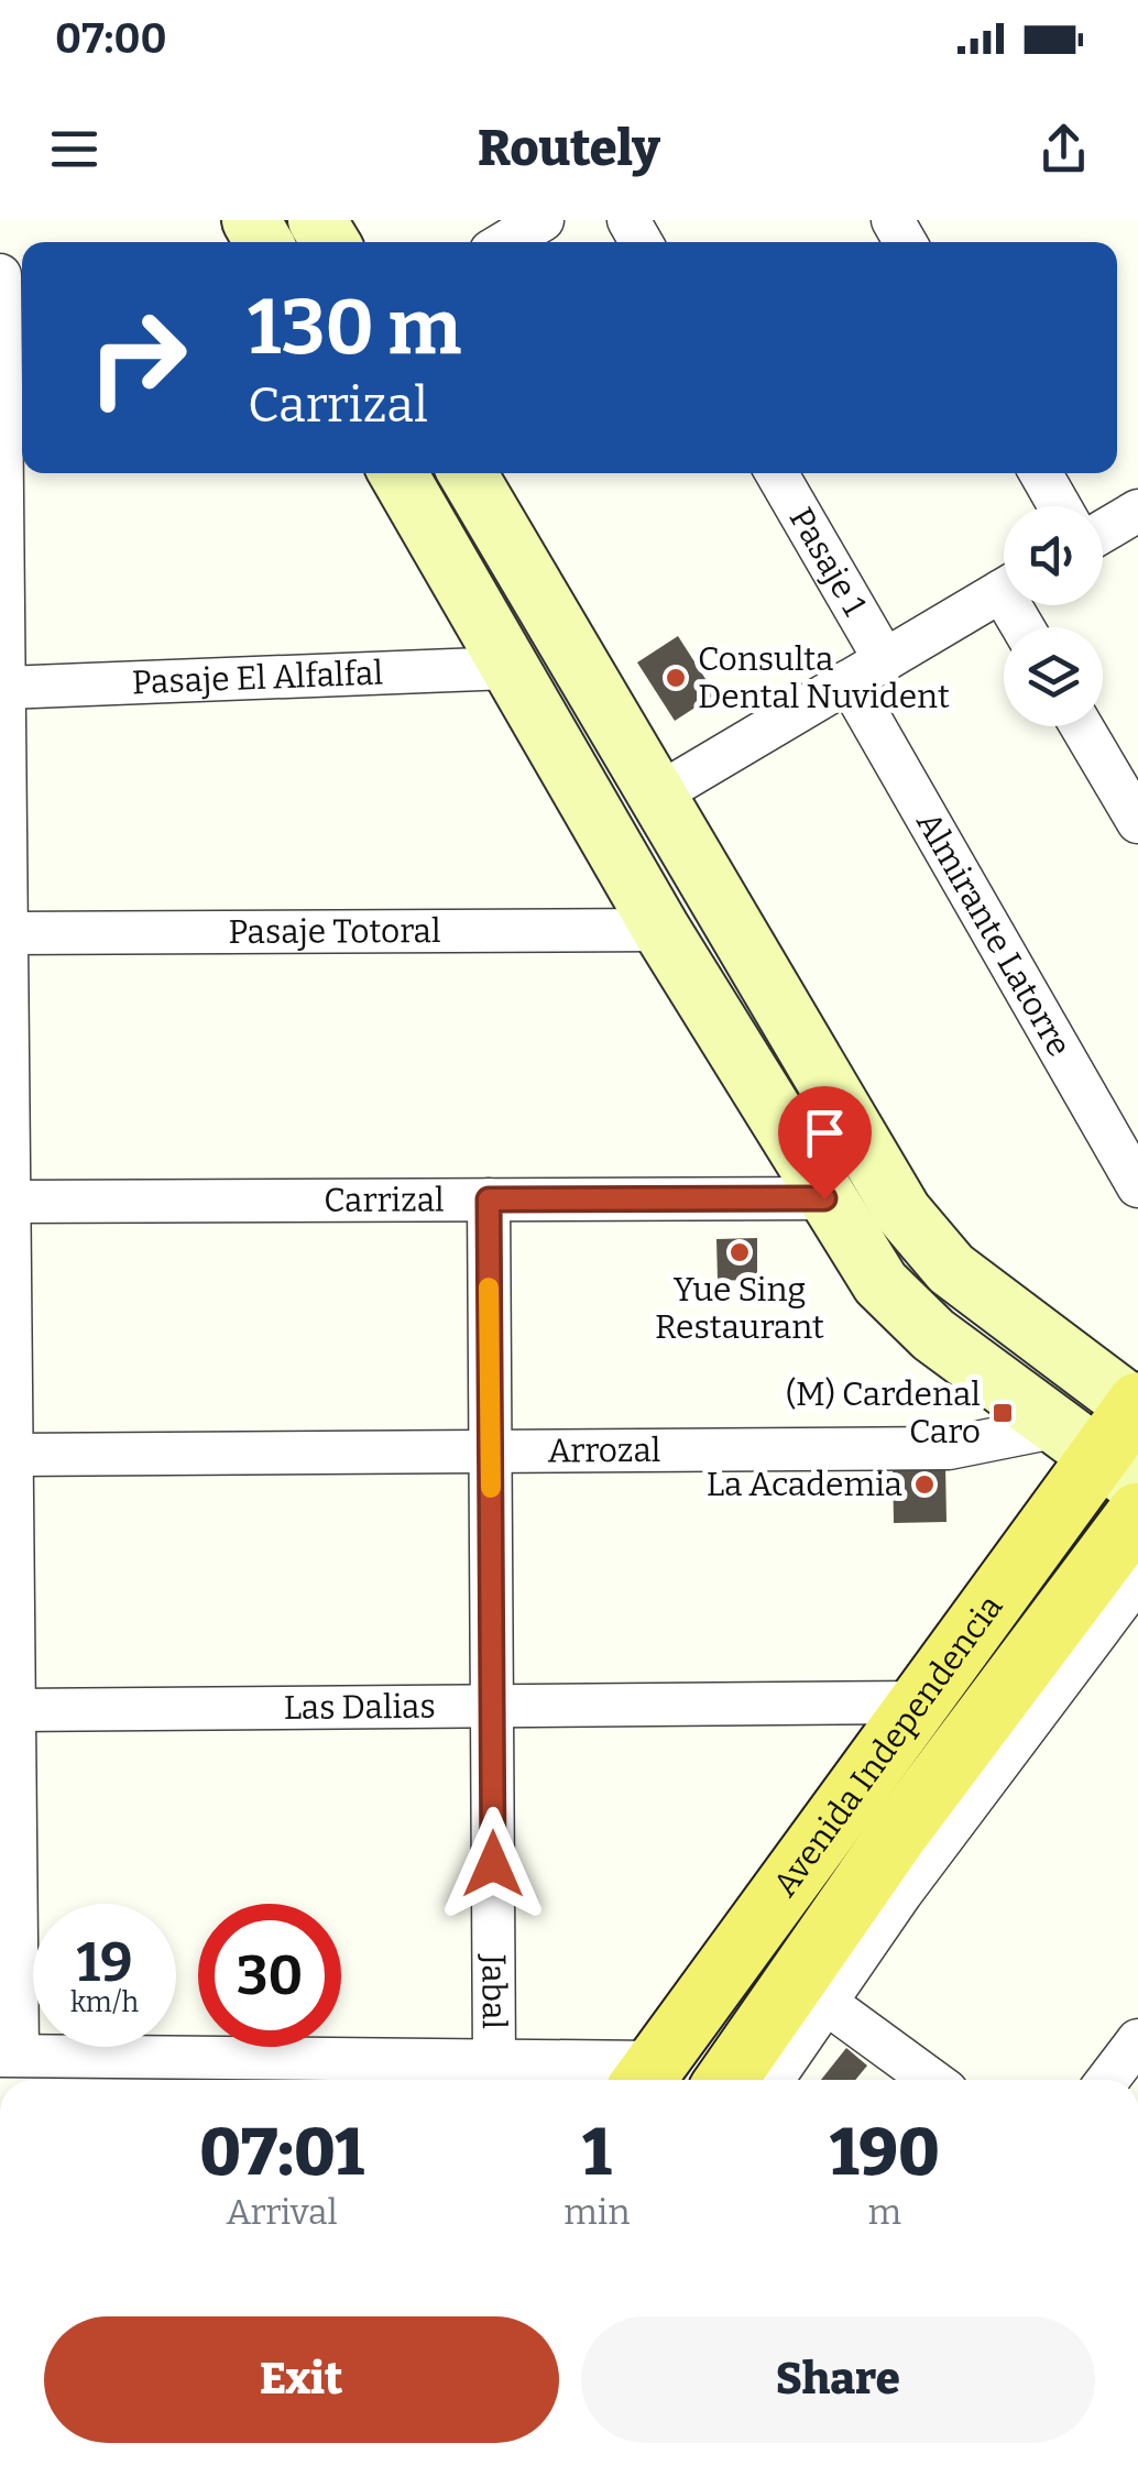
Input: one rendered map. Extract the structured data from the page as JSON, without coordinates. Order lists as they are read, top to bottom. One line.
{"streets":{"main road":["Avenida Independencia"],"street":["Pasaje 1","Pasaje El Alfalfal","Pasaje Totoral","Almirante Latorre","Carrizal","Arrozal","Las Dalias","Jabal"]},"crossings":[["Carrizal","Jabal"],["Arrozal","Avenida Independencia"],["Arrozal","Jabal"],["Las Dalias","Avenida Independencia"],["Las Dalias","Jabal"]],"places":{"other":["Consulta Dental Nuvident","Yue Sing Restaurant","La Academia"],"transit":["(M) Cardenal Caro"]},"page":{"status":"07:00","header":"Routely","turn":["130 m","Carrizal"],"speed":"19 km/h","limit":"30","eta":["07:01","Arrival","1","min","190","m"],"buttons":["Exit","Share"]}}
